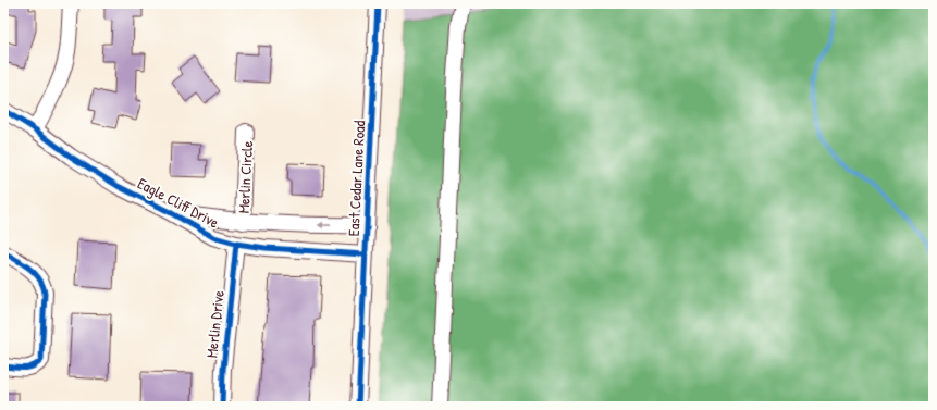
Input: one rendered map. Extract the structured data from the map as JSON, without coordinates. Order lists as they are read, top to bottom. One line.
{"streets":{"street":["Merlin Circle","East Cedar Lane Road","Eagle Cliff Drive","Merlin Drive"]},"crossings":[["Merlin Circle","Eagle Cliff Drive"],["East Cedar Lane Road","Eagle Cliff Drive"],["Eagle Cliff Drive","Merlin Drive"]]}
